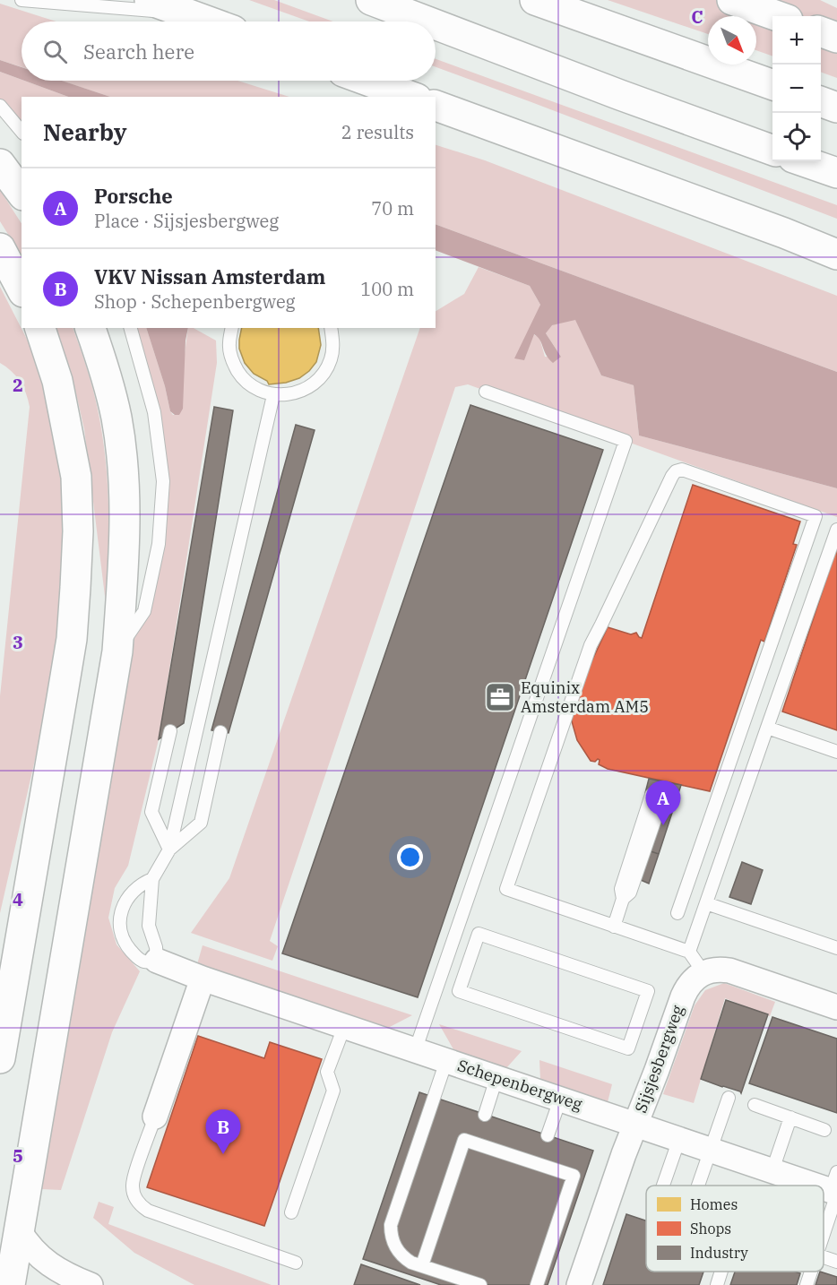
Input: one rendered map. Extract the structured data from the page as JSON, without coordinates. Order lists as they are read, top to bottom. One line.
{"streets":{"street":["Sijsjesbergweg","Schepenbergweg"]},"crossings":[["Sijsjesbergweg","Schepenbergweg"]],"places":{"office":["Equinix Amsterdam AM5"]},"legend":["Homes","Shops","Industry"],"north":"bottom right","page":{"map_buttons":["+","−"],"search":"Search here","heading":["Nearby","2 results"],"list":[{"mark":"A","name":"Porsche","note":"Place · Sijsjesbergweg","value":"70 m"},{"mark":"B","name":"VKV Nissan Amsterdam","note":"Shop · Schepenbergweg","value":"100 m"}],"pins":["A","B"]},"grid":{"columns":["C"],"rows":["2","3","4","5"]}}
